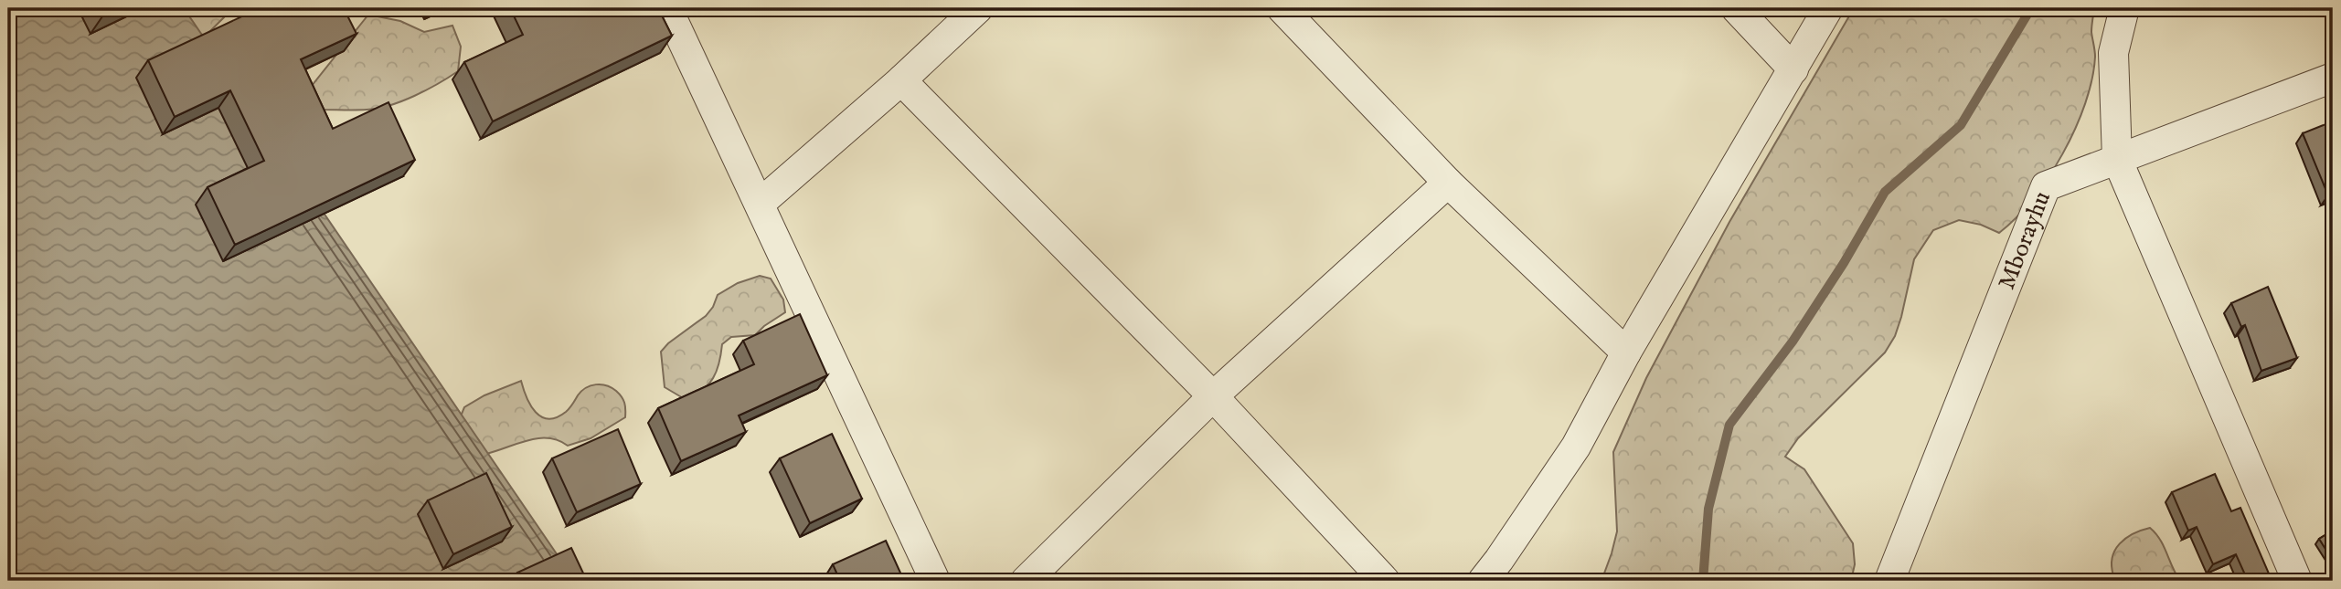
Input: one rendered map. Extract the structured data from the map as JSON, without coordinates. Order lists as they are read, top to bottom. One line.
{"streets":{"street":["Mborayhu"]}}
